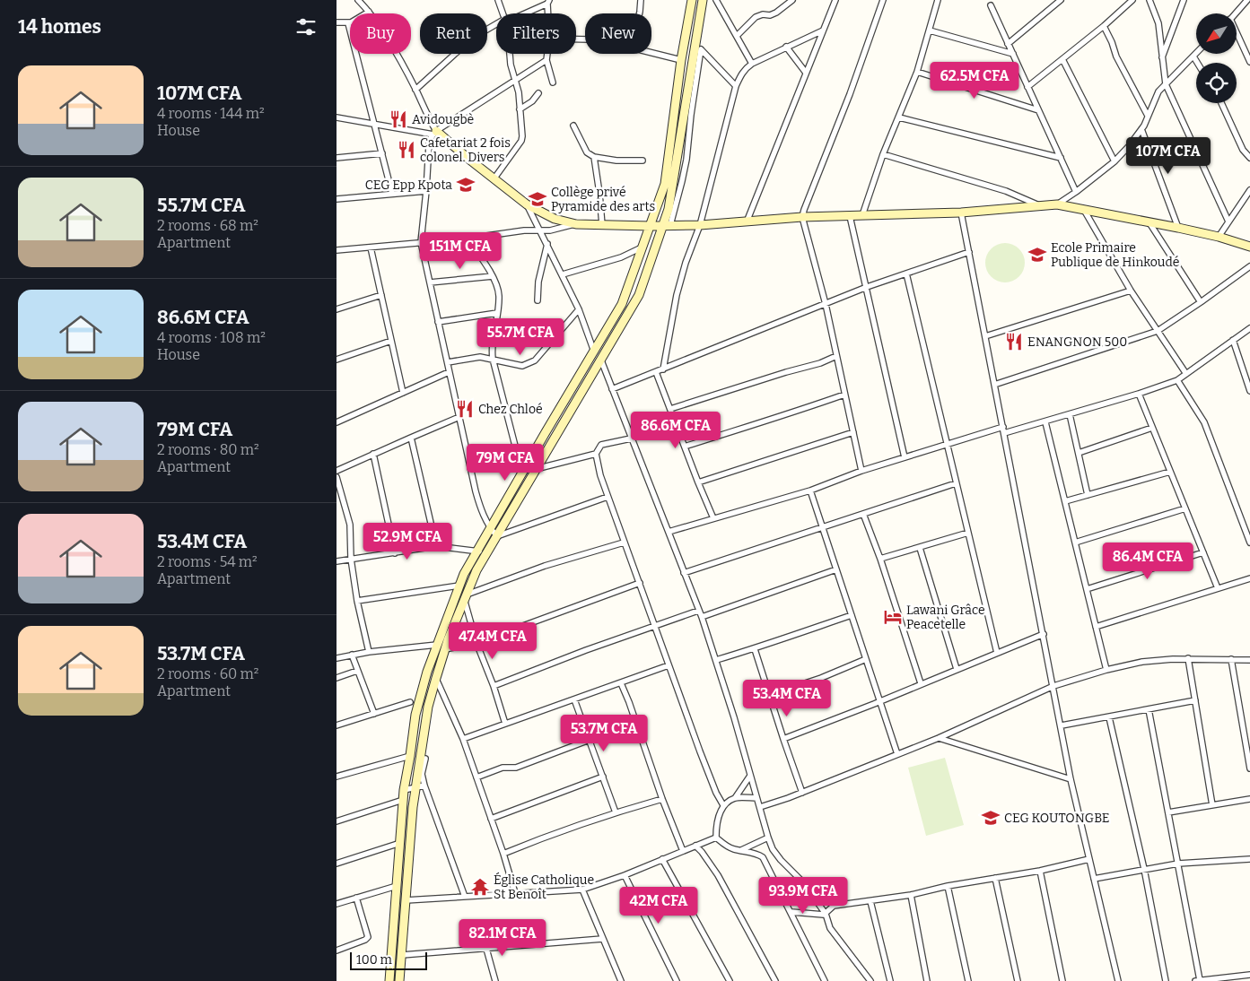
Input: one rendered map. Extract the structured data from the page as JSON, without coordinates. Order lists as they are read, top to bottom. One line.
{"places":{"restaurant":["Avidougbè","Cafetariat 2 fois colonel. Divers","ENANGNON 500","Chez Chloé"],"school or university":["CEG Epp Kpota","Collège privé Pyramide des arts","Ecole Primaire Publique de Hinkoudé","CEG KOUTONGBE"],"hotel":["Lawani Grâce Peacetelle"],"temple":["Église Catholique St Benoît"]},"scale_bar":"100 m","north":"bottom left","page":{"heading":"14 homes","chip":["Buy","Rent","Filters","New"],"list":[{"name":"107M CFA","note":"4 rooms · 144 m² · House"},{"name":"55.7M CFA","note":"2 rooms · 68 m² · Apartment"},{"name":"86.6M CFA","note":"4 rooms · 108 m² · House"},{"name":"79M CFA","note":"2 rooms · 80 m² · Apartment"},{"name":"53.4M CFA","note":"2 rooms · 54 m² · Apartment"},{"name":"53.7M CFA","note":"2 rooms · 60 m² · Apartment"}],"price":["62.5M CFA","107M CFA","151M CFA","55.7M CFA","86.6M CFA","79M CFA","52.9M CFA","86.4M CFA","47.4M CFA","53.4M CFA","53.7M CFA","93.9M CFA","42M CFA","82.1M CFA"],"scale":"100 m"}}
